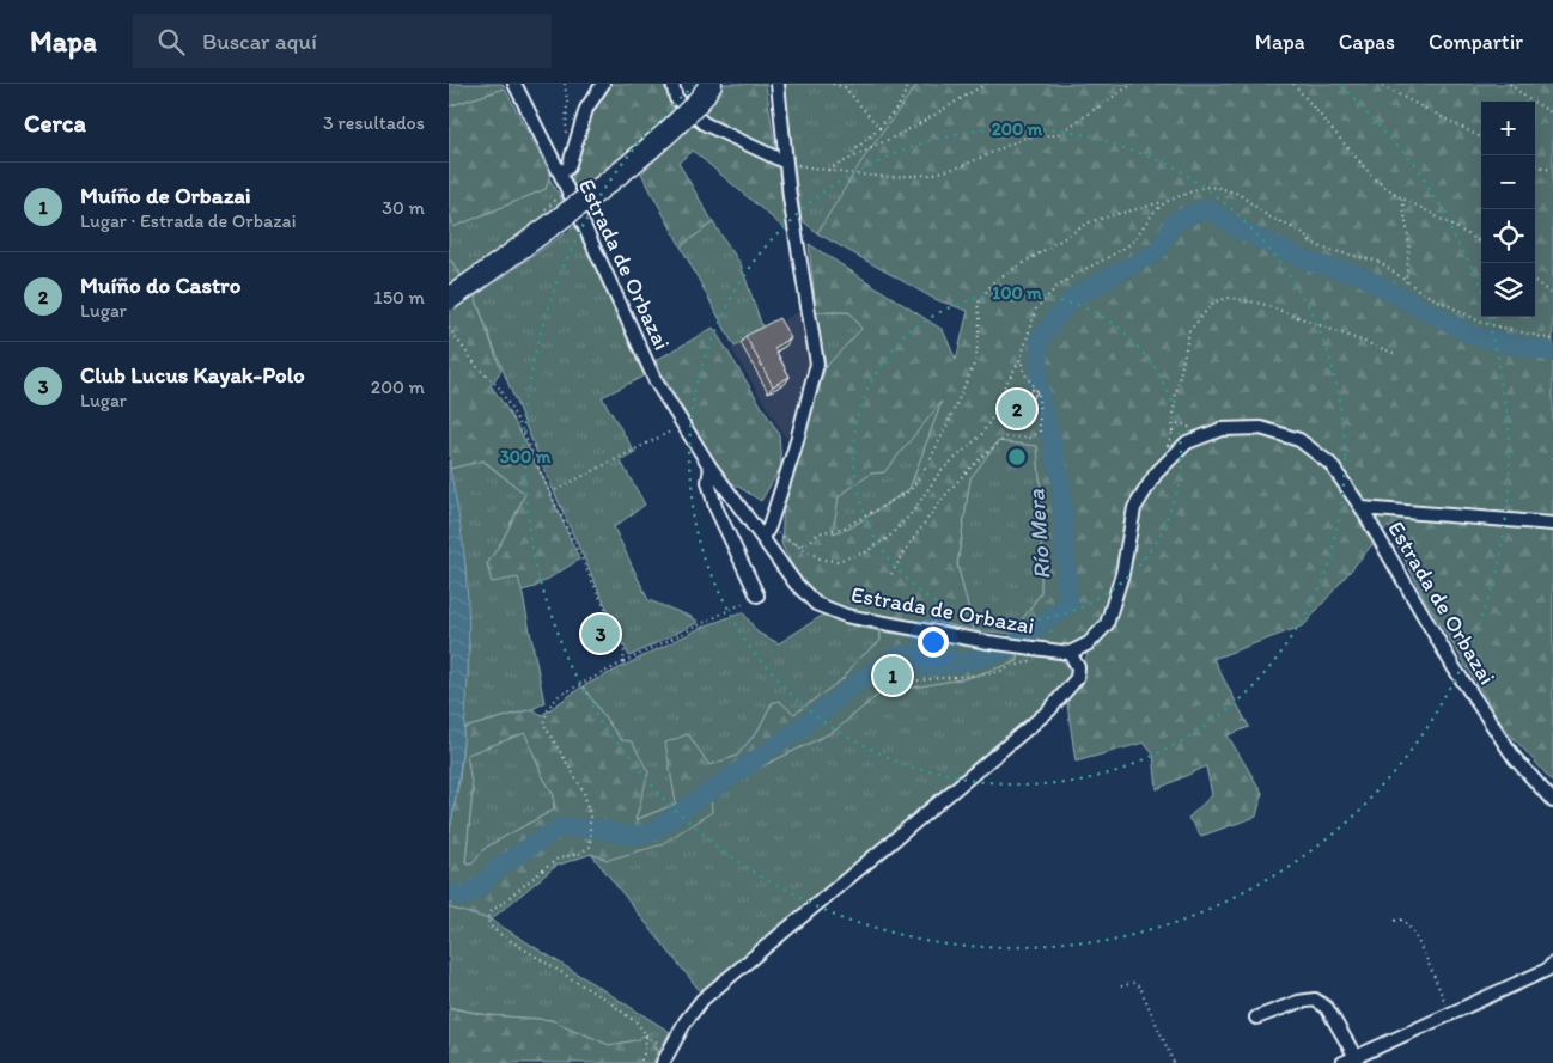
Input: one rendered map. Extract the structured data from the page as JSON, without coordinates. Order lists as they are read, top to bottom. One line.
{"streets":{"street":["Estrada de Orbazai"]},"water":["Río Mera"],"page":{"header":"Mapa","search":"Buscar aquí","nav":["Mapa","Capas","Compartir"],"heading":["Cerca","3 resultados"],"map_buttons":["+","−"],"list":[{"mark":"1","name":"Muíño de Orbazai","note":"Lugar · Estrada de Orbazai","value":"30 m"},{"mark":"2","name":"Muíño do Castro","note":"Lugar","value":"150 m"},{"mark":"3","name":"Club Lucus Kayak-Polo","note":"Lugar","value":"200 m"}],"pins":["2","3","1"]},"rings":["200 m","100 m","300 m"]}
